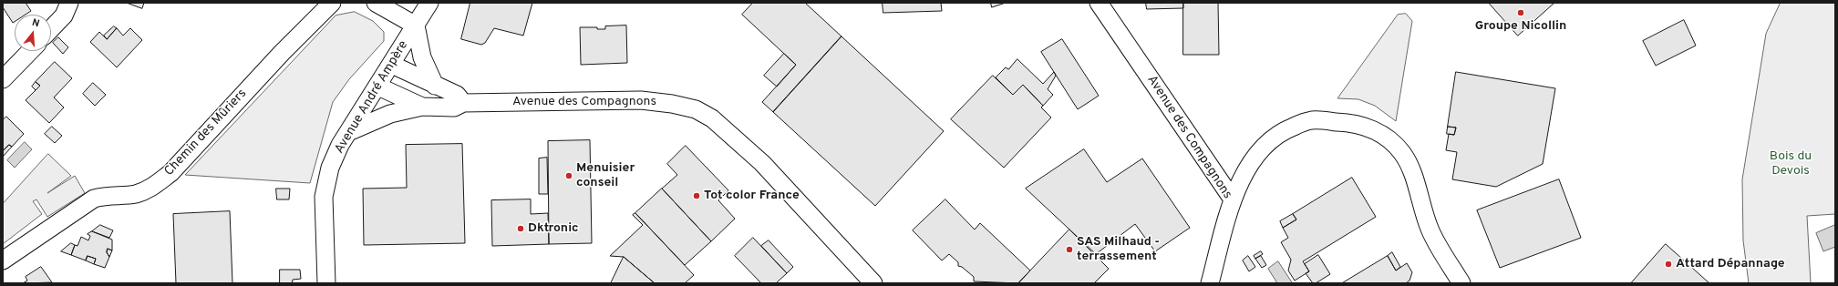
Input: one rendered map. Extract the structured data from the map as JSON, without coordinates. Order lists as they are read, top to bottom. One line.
{"streets":{"street":["Avenue André Ampère","Avenue des Compagnons","Chemin des Mûriers"]},"crossings":[["Avenue André Ampère","Avenue des Compagnons"]],"parks":["Bois du Devois"],"places":["Groupe Nicollin","Menuisier conseil","Tot color France","Dktronic","SAS Milhaud - terrassement","Attard Dépannage"],"north":"top"}
